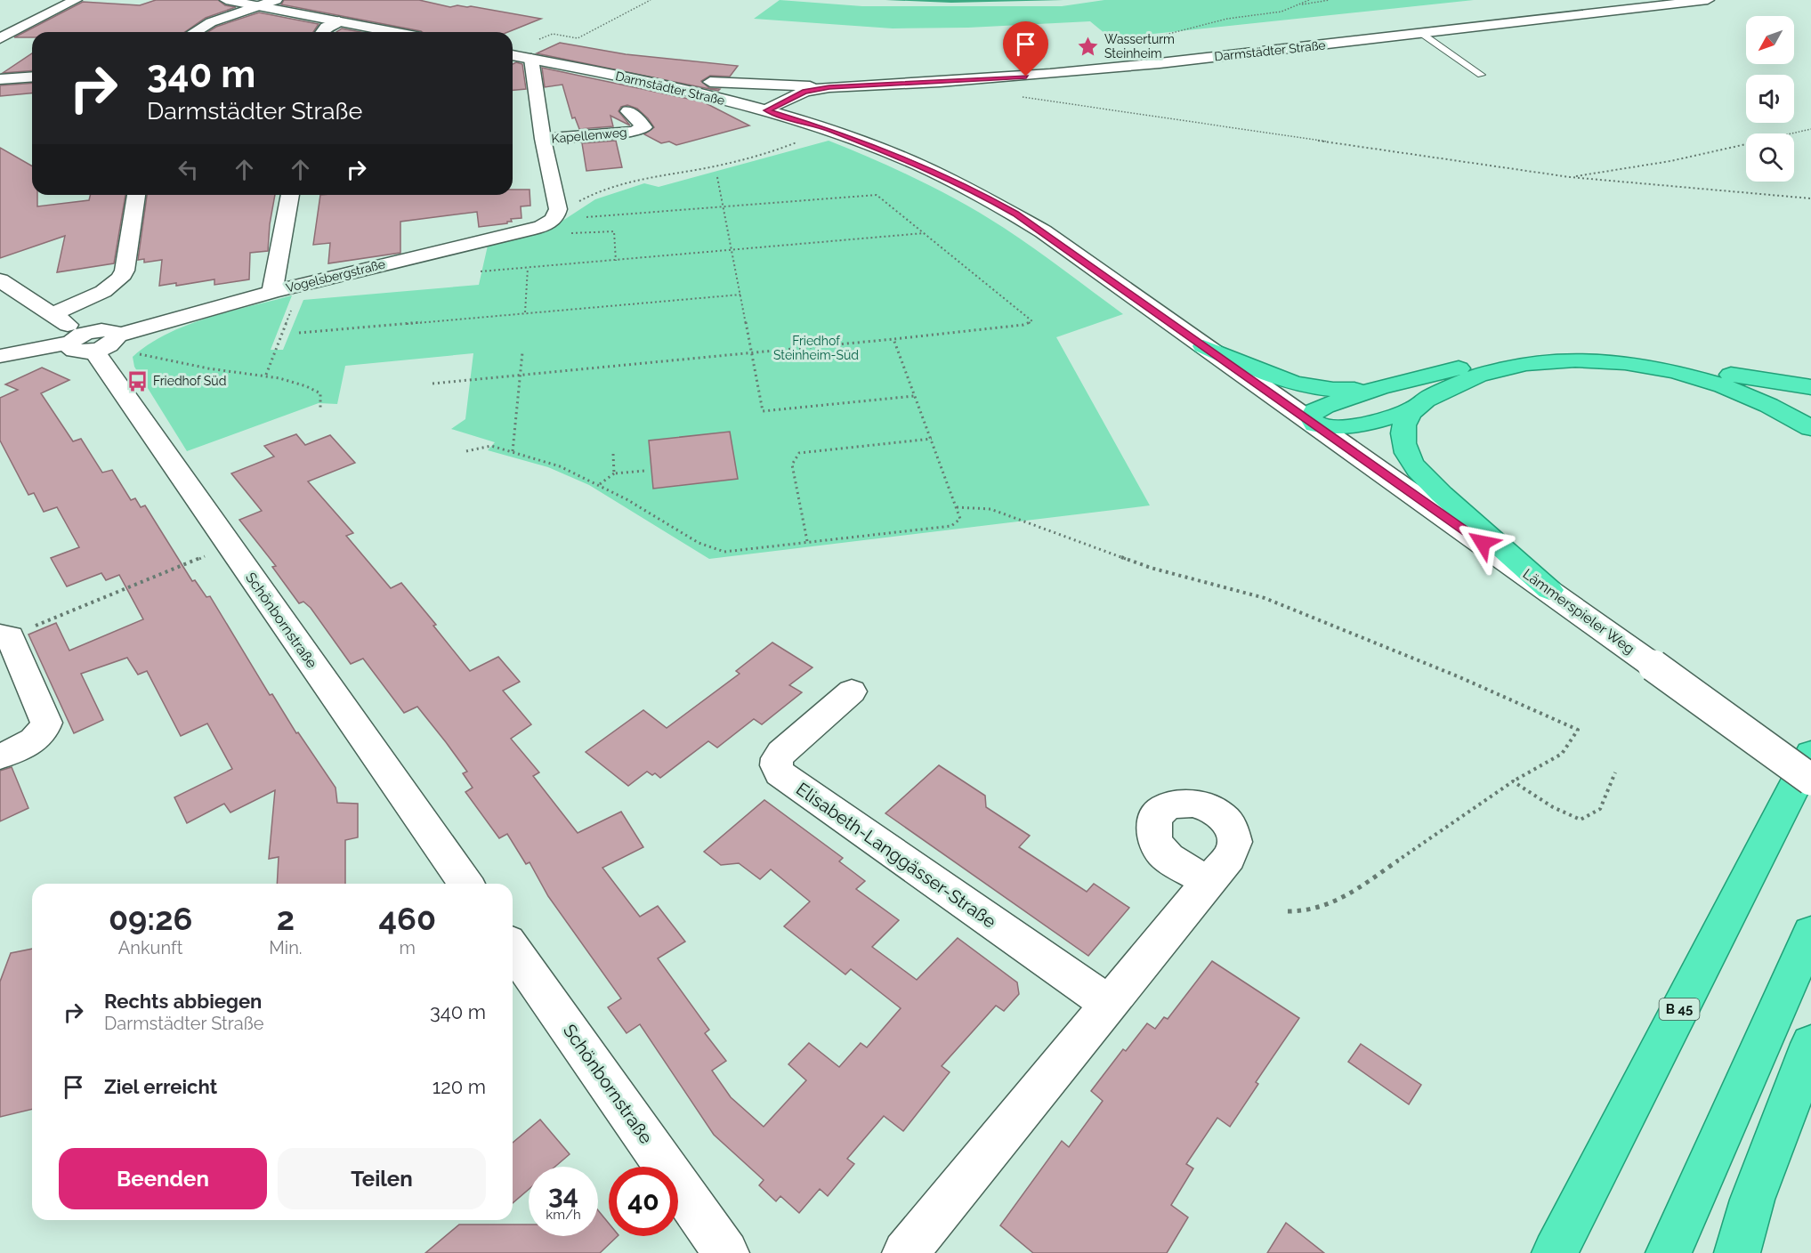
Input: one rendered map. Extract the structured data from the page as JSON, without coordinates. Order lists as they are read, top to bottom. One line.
{"streets":{"highway":["B 45"],"street":["Darmstädter Straße","Kapellenweg","Vogelsbergstraße","Lämmerspieler Weg","Schönbornstraße","Elisabeth-Langgässer-Straße"]},"crossings":[["Darmstädter Straße","Kapellenweg"],["Darmstädter Straße","Lämmerspieler Weg"],["Kapellenweg","Vogelsbergstraße"],["Vogelsbergstraße","Schönbornstraße"],["Lämmerspieler Weg","B 45"]],"parks":["Friedhof Steinheim-Süd"],"places":{"place":["Wasserturm Steinheim"],"bus stop":["Friedhof Süd"]},"north":"bottom left","page":{"turn":["340 m","Darmstädter Straße"],"eta":["09:26","Ankunft","2","Min.","460","m"],"list":[{"name":"Rechts abbiegen","note":"Darmstädter Straße","value":"340 m"},{"name":"Ziel erreicht","value":"120 m"}],"buttons":["Beenden","Teilen"],"speed":"34 km/h","limit":"40"}}
